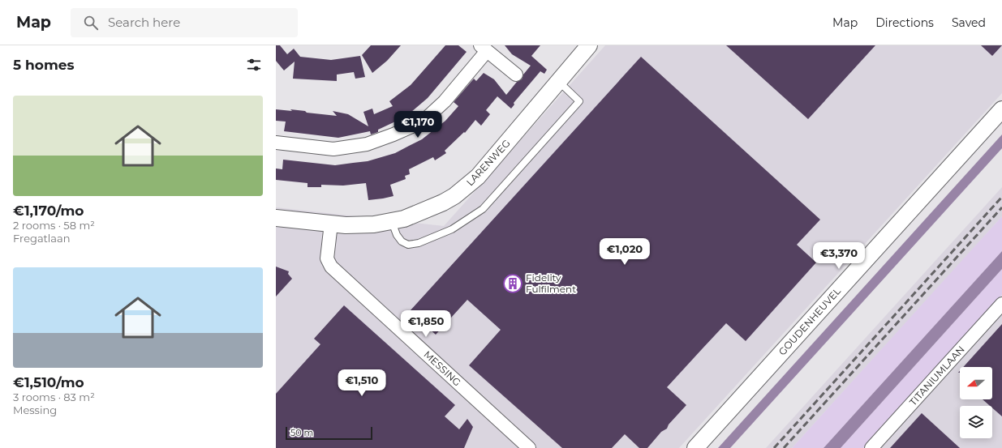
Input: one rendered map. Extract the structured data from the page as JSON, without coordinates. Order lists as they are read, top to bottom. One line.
{"streets":{"street":["LARENWEG","GOUDENHEUVEL","MESSING","TITANIUMLAAN"]},"crossings":[["LARENWEG","MESSING"]],"places":{"building":["Fidelity Fulfilment"]},"scale_bar":"50 m","north":"left","page":{"header":"Map","search":"Search here","nav":["Map","Directions","Saved"],"heading":"5 homes","list":[{"name":"€1,170/mo","note":"2 rooms · 58 m² · Fregatlaan"},{"name":"€1,510/mo","note":"3 rooms · 83 m² · Messing"}],"price":["€1,170","€1,020","€3,370","€1,850","€1,510"],"scale":"50 m"}}
